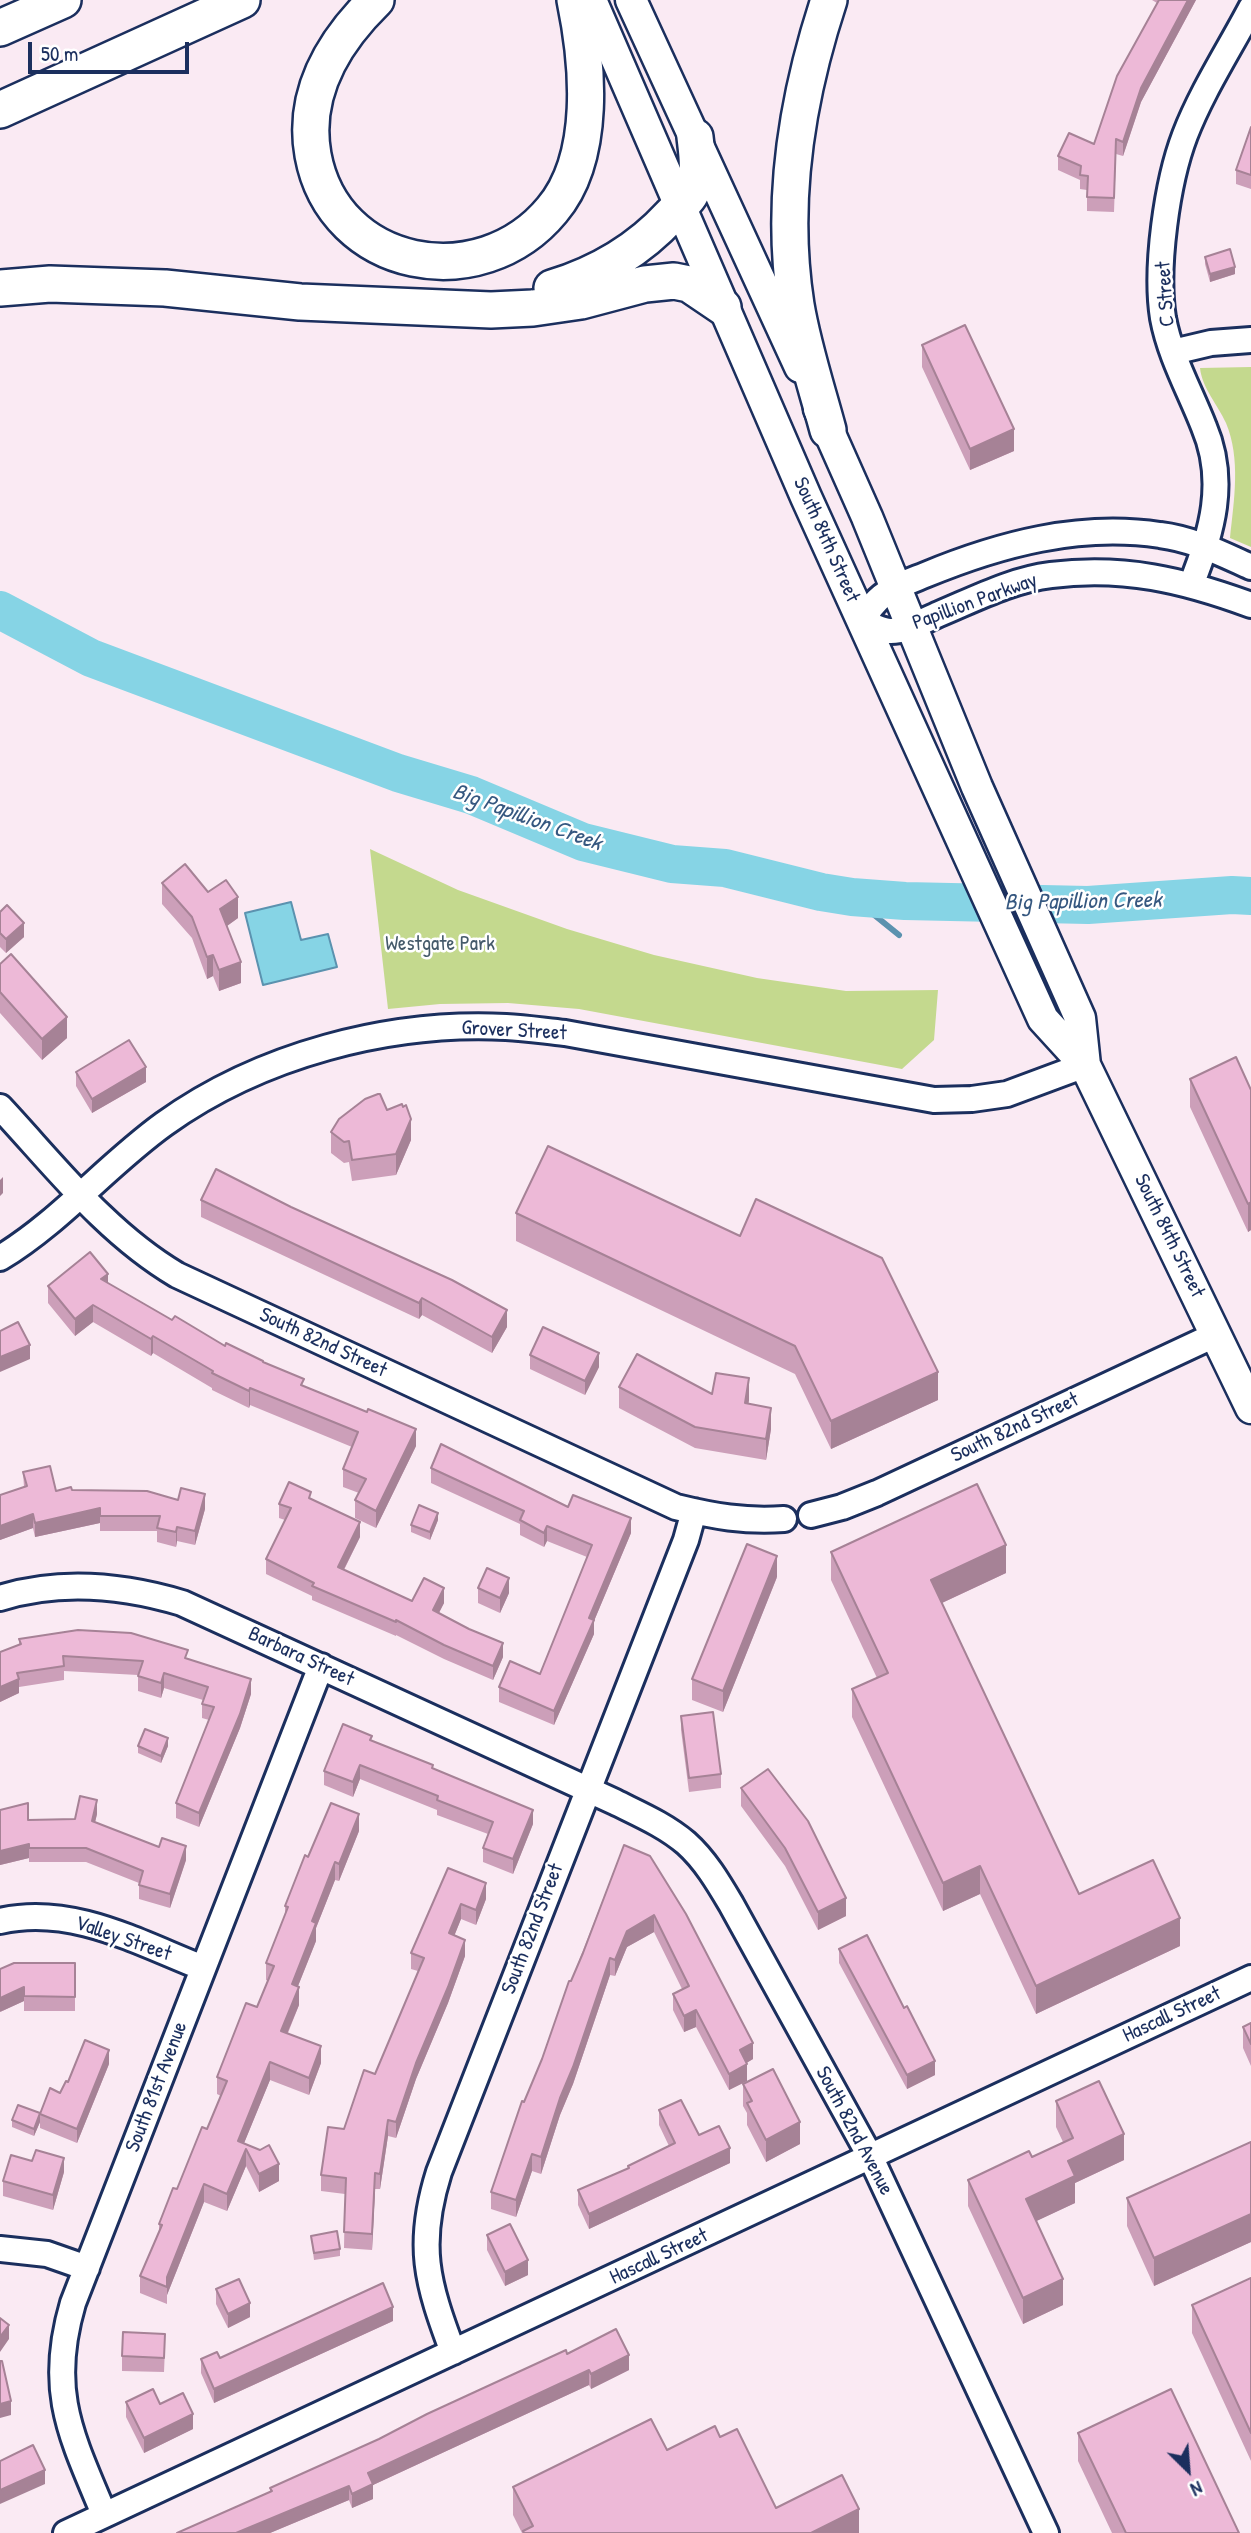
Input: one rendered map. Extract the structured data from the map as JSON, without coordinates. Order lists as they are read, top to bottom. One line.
{"streets":{"main road":["South 84th Street"],"street":["C Street","Papillion Parkway","Grover Street","South 82nd Street","Barbara Street","Valley Street","Hascall Street","South 81st Avenue","South 82nd Avenue"]},"crossings":[["C Street","Papillion Parkway"],["South 84th Street","Papillion Parkway"],["South 84th Street","Grover Street"],["South 84th Street","South 82nd Street"],["Grover Street","South 82nd Street"],["South 82nd Street","Barbara Street"],["South 82nd Street","Hascall Street"],["South 82nd Street","South 82nd Avenue"],["Barbara Street","South 81st Avenue"],["Barbara Street","South 82nd Avenue"],["Valley Street","South 81st Avenue"],["Hascall Street","South 81st Avenue"],["Hascall Street","South 82nd Avenue"]],"water":["Big Papillion Creek"],"parks":["Westgate Park"],"scale_bar":"50 m","north":"bottom right"}
